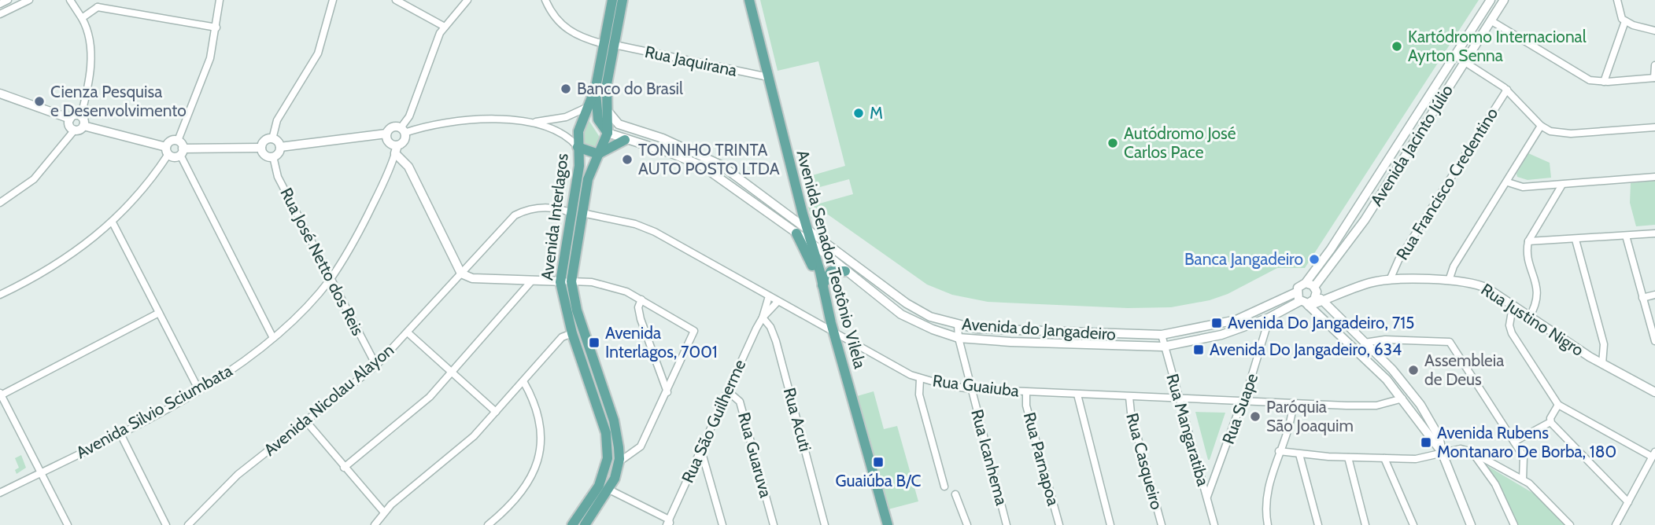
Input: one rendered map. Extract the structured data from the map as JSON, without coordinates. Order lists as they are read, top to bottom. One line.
{"streets":{"main road":["Avenida Interlagos","Avenida Senador Teotônio Vilela"],"street":["Rua Jaquirana","Avenida Jacinto Júlio","Rua Francisco Credentino","Rua José Netto dos Reis","Rua Justino Nigro","Avenida do Jangadeiro","Rua Guaiuba","Avenida Nicolau Alayon","Rua Suape","Avenida Silvio Sciumbata","Rua Acuti","Rua São Guilherme","Rua Mangaratiba","Rua Guaruva","Rua Icanhema","Rua Parnapoa","Rua Casqueiro"]},"crossings":[["Rua Jaquirana","Avenida Interlagos"],["Rua Jaquirana","Avenida Senador Teotônio Vilela"],["Avenida Jacinto Júlio","Rua Justino Nigro"],["Avenida Jacinto Júlio","Avenida do Jangadeiro"],["Rua Francisco Credentino","Rua Justino Nigro"],["Avenida Interlagos","Avenida do Jangadeiro"],["Avenida Interlagos","Rua Guaiuba"],["Avenida Interlagos","Avenida Nicolau Alayon"],["Avenida Senador Teotônio Vilela","Avenida do Jangadeiro"],["Avenida Senador Teotônio Vilela","Rua Guaiuba"],["Rua José Netto dos Reis","Avenida Nicolau Alayon"],["Rua José Netto dos Reis","Avenida Silvio Sciumbata"],["Rua Justino Nigro","Avenida do Jangadeiro"],["Avenida do Jangadeiro","Rua Suape"],["Avenida do Jangadeiro","Rua Mangaratiba"],["Avenida do Jangadeiro","Rua Icanhema"],["Rua Guaiuba","Rua Suape"],["Rua Guaiuba","Rua São Guilherme"],["Rua Guaiuba","Rua Mangaratiba"],["Rua Guaiuba","Rua Icanhema"],["Rua Guaiuba","Rua Parnapoa"],["Rua Guaiuba","Rua Casqueiro"],["Rua Suape","Rua Mangaratiba"],["Rua Acuti","Rua São Guilherme"],["Rua São Guilherme","Rua Guaruva"]],"places":{"other":["Kartódromo Internacional Ayrton Senna","Banco do Brasil","Cienza Pesquisa e Desenvolvimento","M","Autódromo José Carlos Pace","TONINHO TRINTA AUTO POSTO LTDA","Banca Jangadeiro","Assembleia de Deus","Paróquia São Joaquim"],"transit":["Avenida Do Jangadeiro, 715","Avenida Interlagos, 7001","Avenida Do Jangadeiro, 634","Avenida Rubens Montanaro De Borba, 180","Guaiúba B/C"]}}
